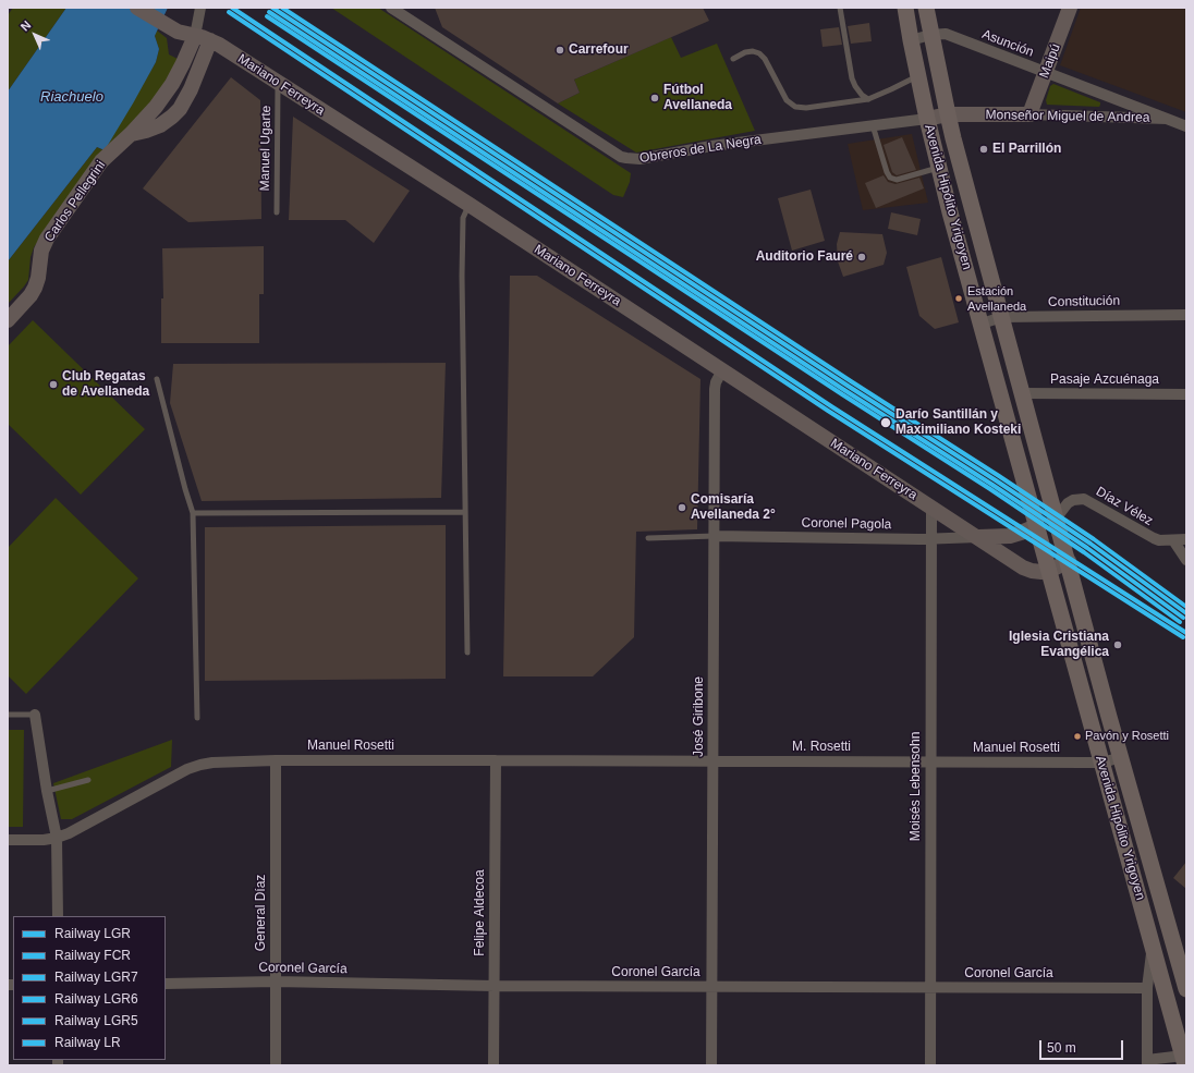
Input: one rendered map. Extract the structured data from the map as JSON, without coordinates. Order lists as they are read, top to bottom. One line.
{"streets":{"main road":["Avenida Hipólito Yrigoyen"],"street":["Asunción","Maipú","Mariano Ferreyra","Monseñor Miguel de Andrea","Obreros de La Negra","Carlos Pellegrini","Constitución","Pasaje Azcuénaga","Díaz Vélez","Coronel Pagola","José Giribone","Manuel Rosetti","M. Rosetti","Moisés Lebensohn","General Díaz","Felipe Aldecoa","Coronel García"],"lane":["Manuel Ugarte"]},"crossings":[["Asunción","Maipú"],["Asunción","Monseñor Miguel de Andrea"],["Asunción","Avenida Hipólito Yrigoyen"],["Maipú","Monseñor Miguel de Andrea"],["Mariano Ferreyra","Manuel Ugarte"],["Mariano Ferreyra","Avenida Hipólito Yrigoyen"],["Mariano Ferreyra","Carlos Pellegrini"],["Mariano Ferreyra","Coronel Pagola"],["Mariano Ferreyra","José Giribone"],["Mariano Ferreyra","Moisés Lebensohn"],["Monseñor Miguel de Andrea","Obreros de La Negra"],["Monseñor Miguel de Andrea","Avenida Hipólito Yrigoyen"],["Obreros de La Negra","Avenida Hipólito Yrigoyen"],["Avenida Hipólito Yrigoyen","Constitución"],["Avenida Hipólito Yrigoyen","Pasaje Azcuénaga"],["Avenida Hipólito Yrigoyen","Díaz Vélez"],["Avenida Hipólito Yrigoyen","Manuel Rosetti"],["Coronel Pagola","José Giribone"],["Coronel Pagola","Moisés Lebensohn"],["José Giribone","Manuel Rosetti"],["José Giribone","M. Rosetti"],["José Giribone","Coronel García"],["Manuel Rosetti","M. Rosetti"],["Manuel Rosetti","Moisés Lebensohn"],["Manuel Rosetti","General Díaz"],["Manuel Rosetti","Felipe Aldecoa"],["M. Rosetti","Moisés Lebensohn"],["Moisés Lebensohn","Coronel García"],["General Díaz","Coronel García"],["Felipe Aldecoa","Coronel García"]],"water":["Riachuelo"],"places":["Carrefour","Fútbol Avellaneda","El Parrillón","Auditorio Fauré","Estación Avellaneda","Club Regatas de Avellaneda","Darío Santillán y Maximiliano Kosteki","Comisaría Avellaneda 2°","Iglesia Cristiana Evangélica","Pavón y Rosetti"],"lines":["rail line LGR","rail line LGR7","rail line LGR5","rail line FCR","rail line LGR6","rail line LR"],"legend":["Railway LGR","Railway FCR","Railway LGR7","Railway LGR6","Railway LGR5","Railway LR"],"scale_bar":"50 m","north":"top left"}
